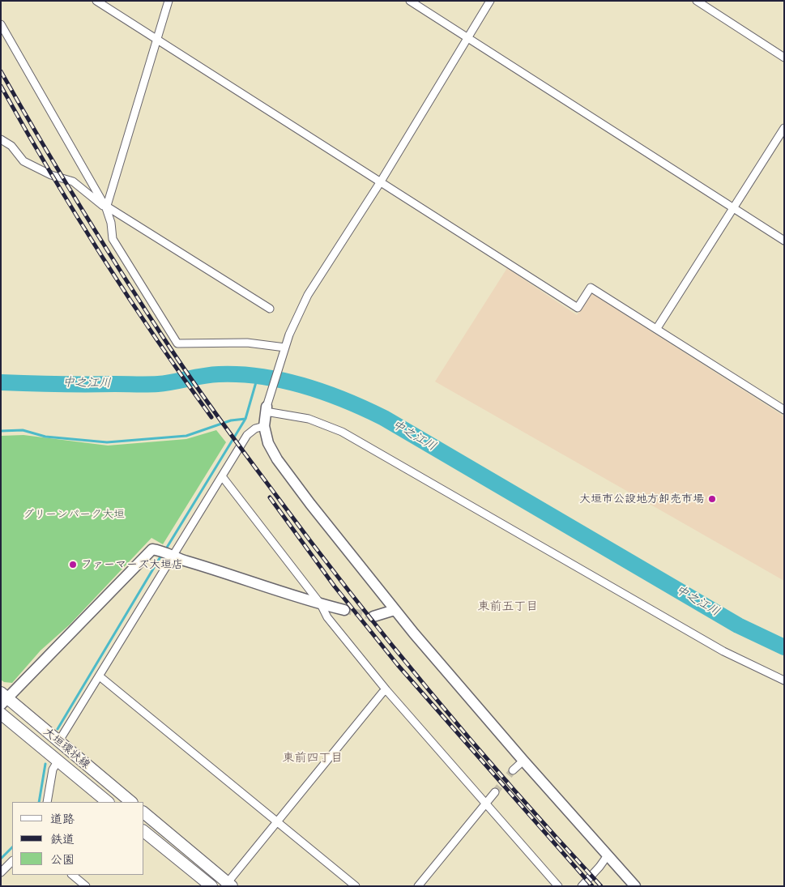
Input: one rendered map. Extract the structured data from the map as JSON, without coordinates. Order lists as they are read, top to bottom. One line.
{"streets":{"main road":["大垣環状線"]},"districts":["東前五丁目","東前四丁目"],"water":["中之江川"],"parks":["グリーンパーク大垣"],"places":["大垣市公設地方卸売市場","ファーマーズ大垣店"],"legend":["道路","鉄道","公園"]}
